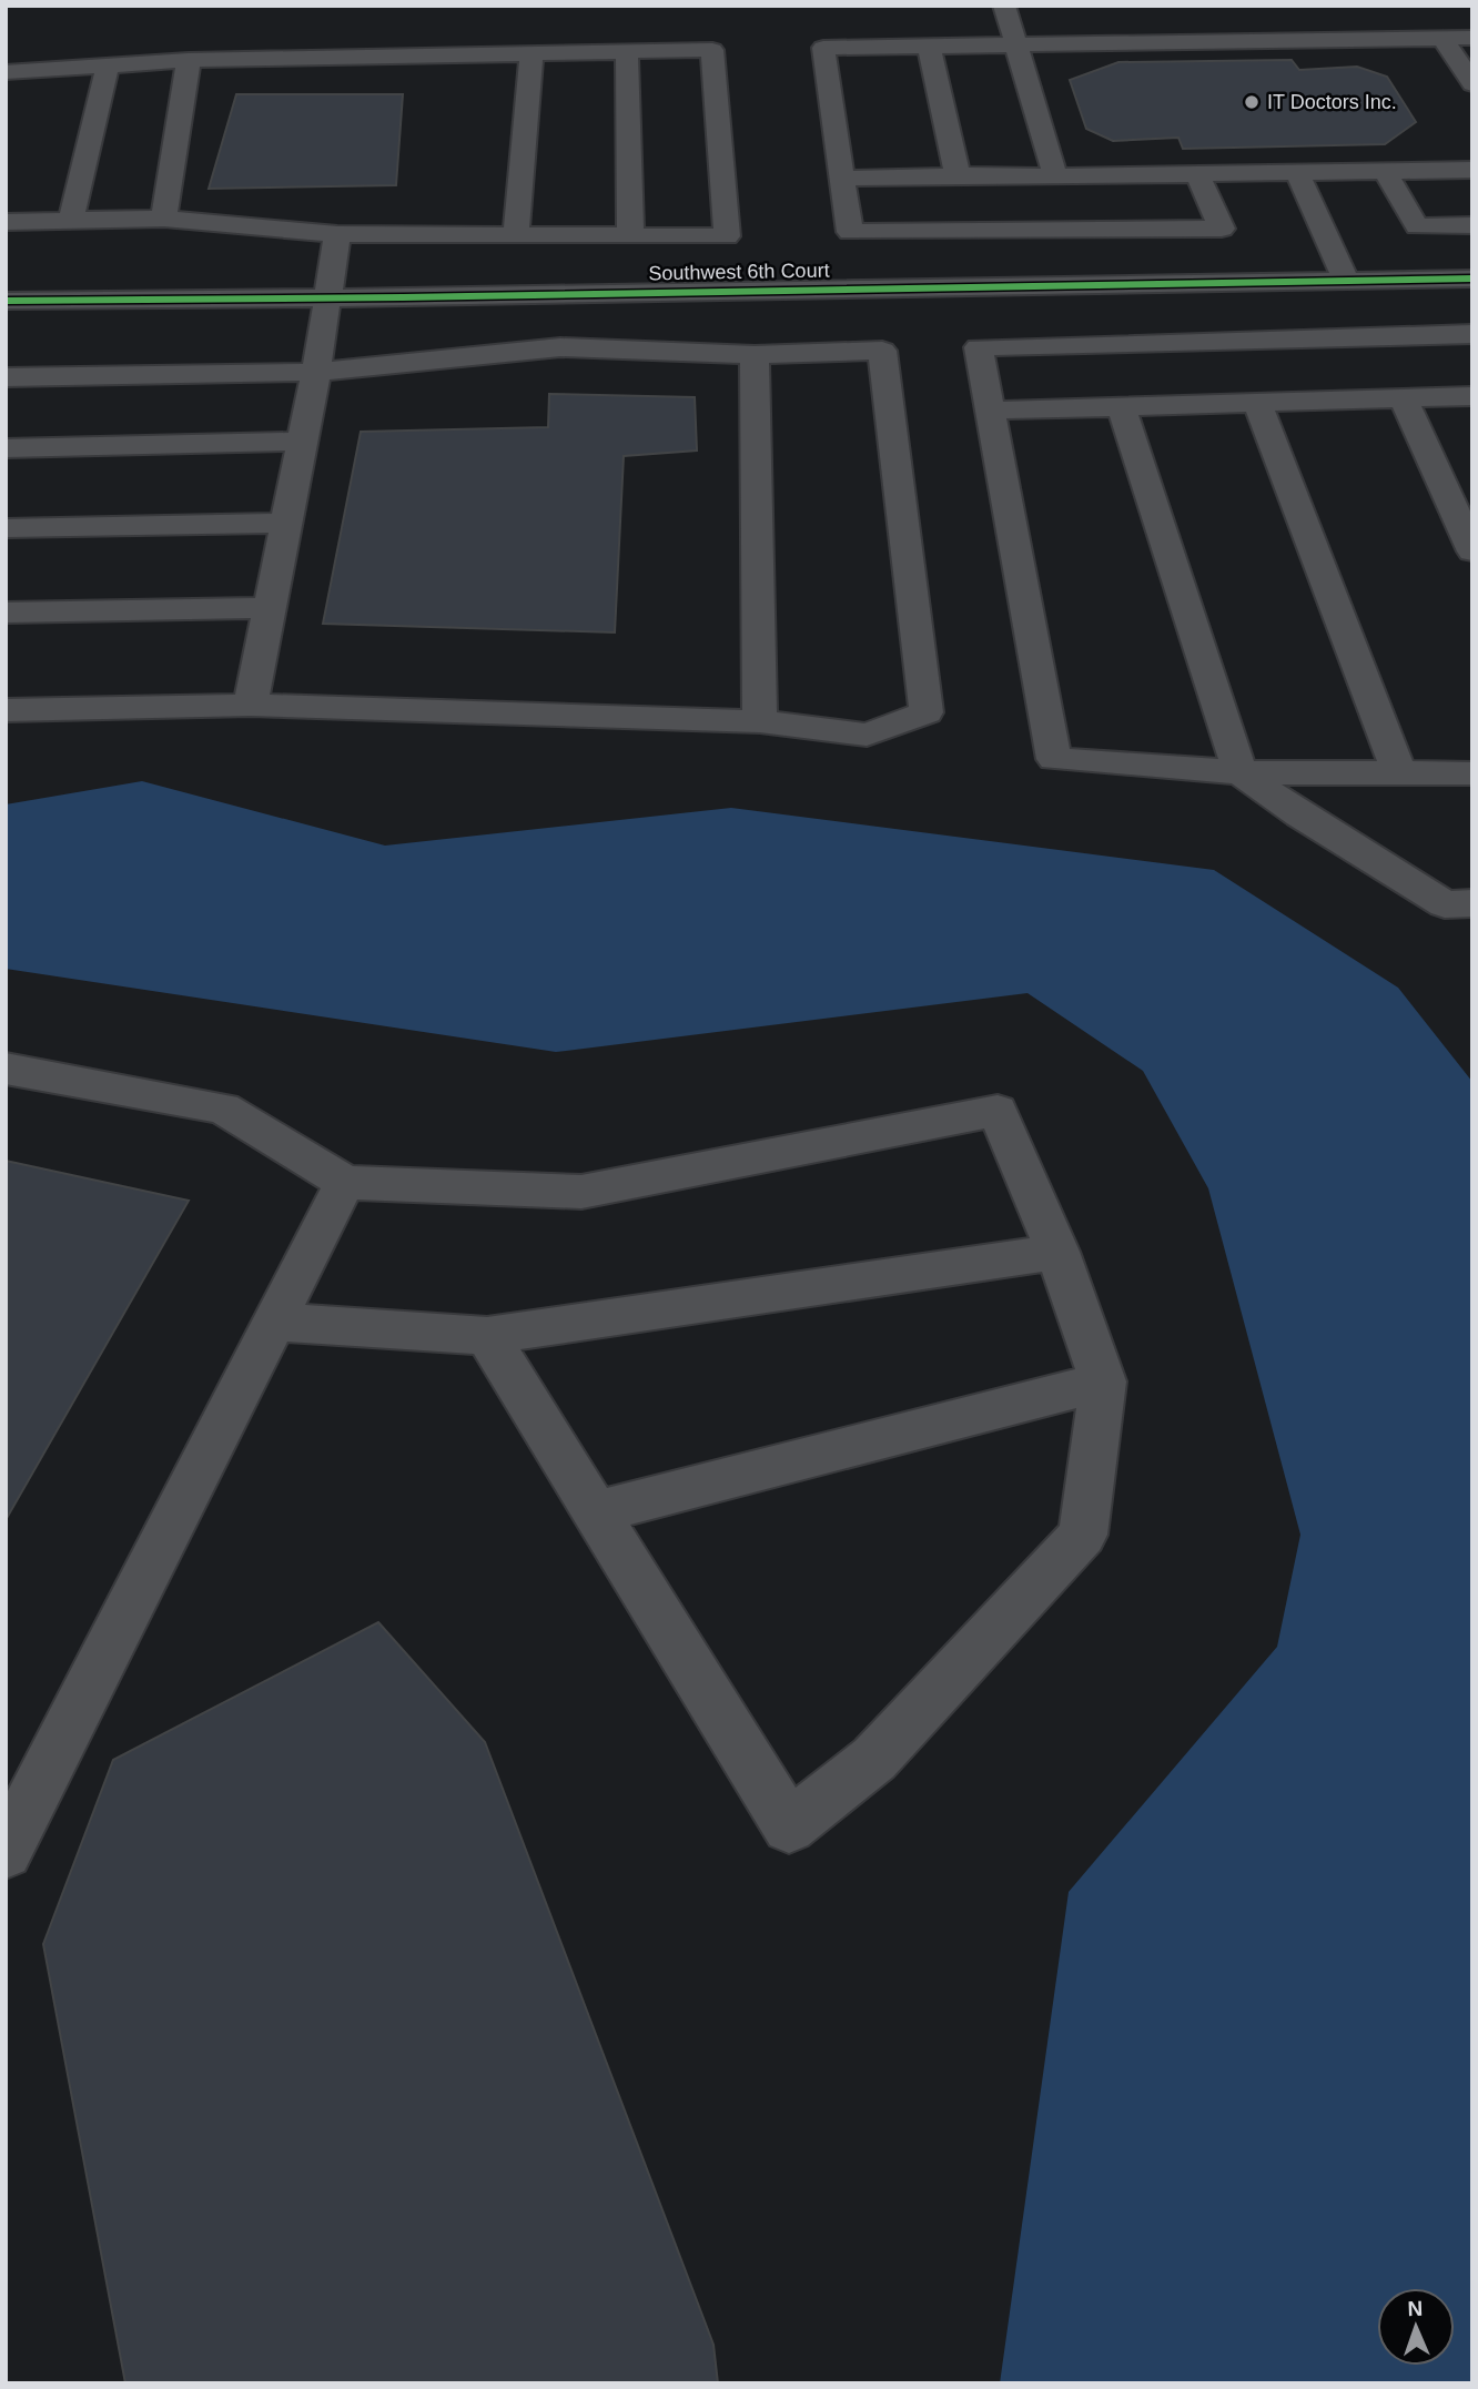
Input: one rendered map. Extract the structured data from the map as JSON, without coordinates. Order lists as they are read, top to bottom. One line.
{"streets":{"street":["Southwest 6th Court"]},"places":["IT Doctors Inc."],"north":"top"}
